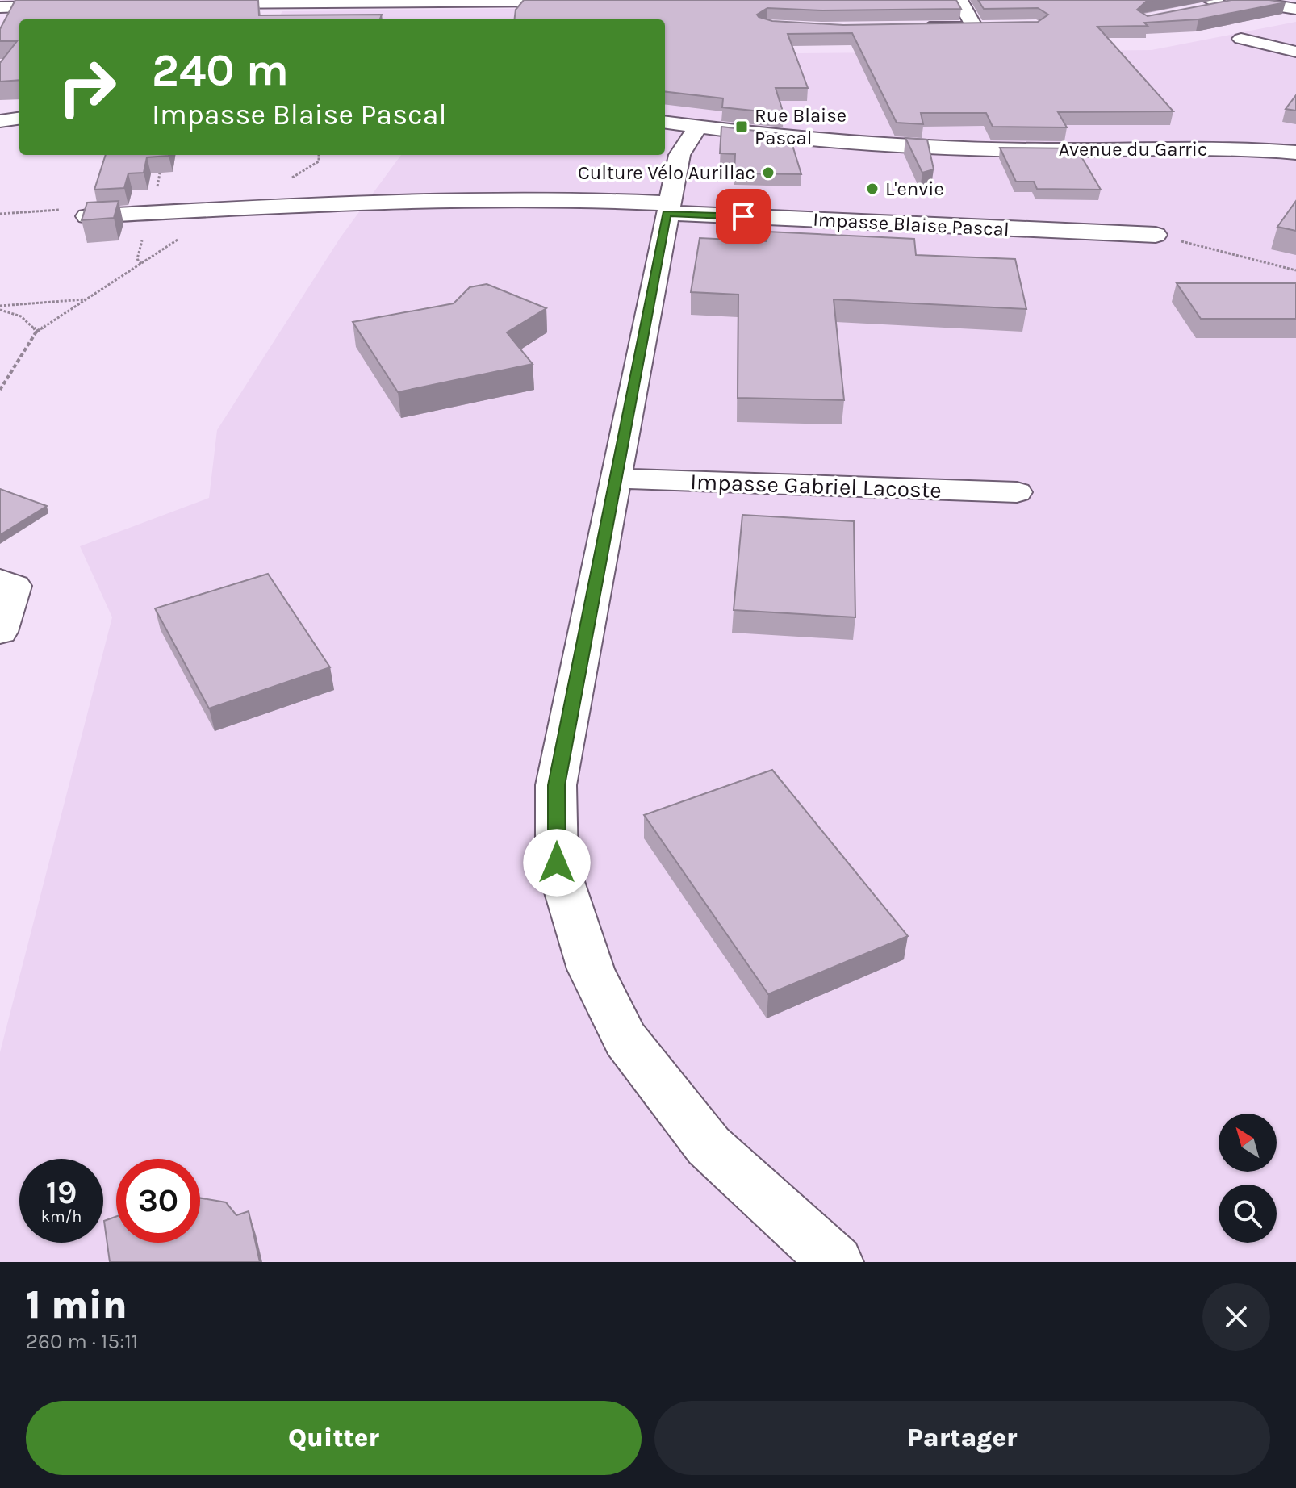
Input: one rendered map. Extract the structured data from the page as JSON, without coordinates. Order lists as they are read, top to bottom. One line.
{"streets":{"street":["Avenue du Garric","Impasse Blaise Pascal","Impasse Gabriel Lacoste"]},"places":{"transit":["Rue Blaise Pascal"],"other":["Culture Vélo Aurillac","L'envie"]},"north":"top left","page":{"turn":["240 m","Impasse Blaise Pascal"],"speed":"19 km/h","limit":"30","heading":["1 min","260 m · 15:11"],"buttons":["Quitter","Partager"]}}
